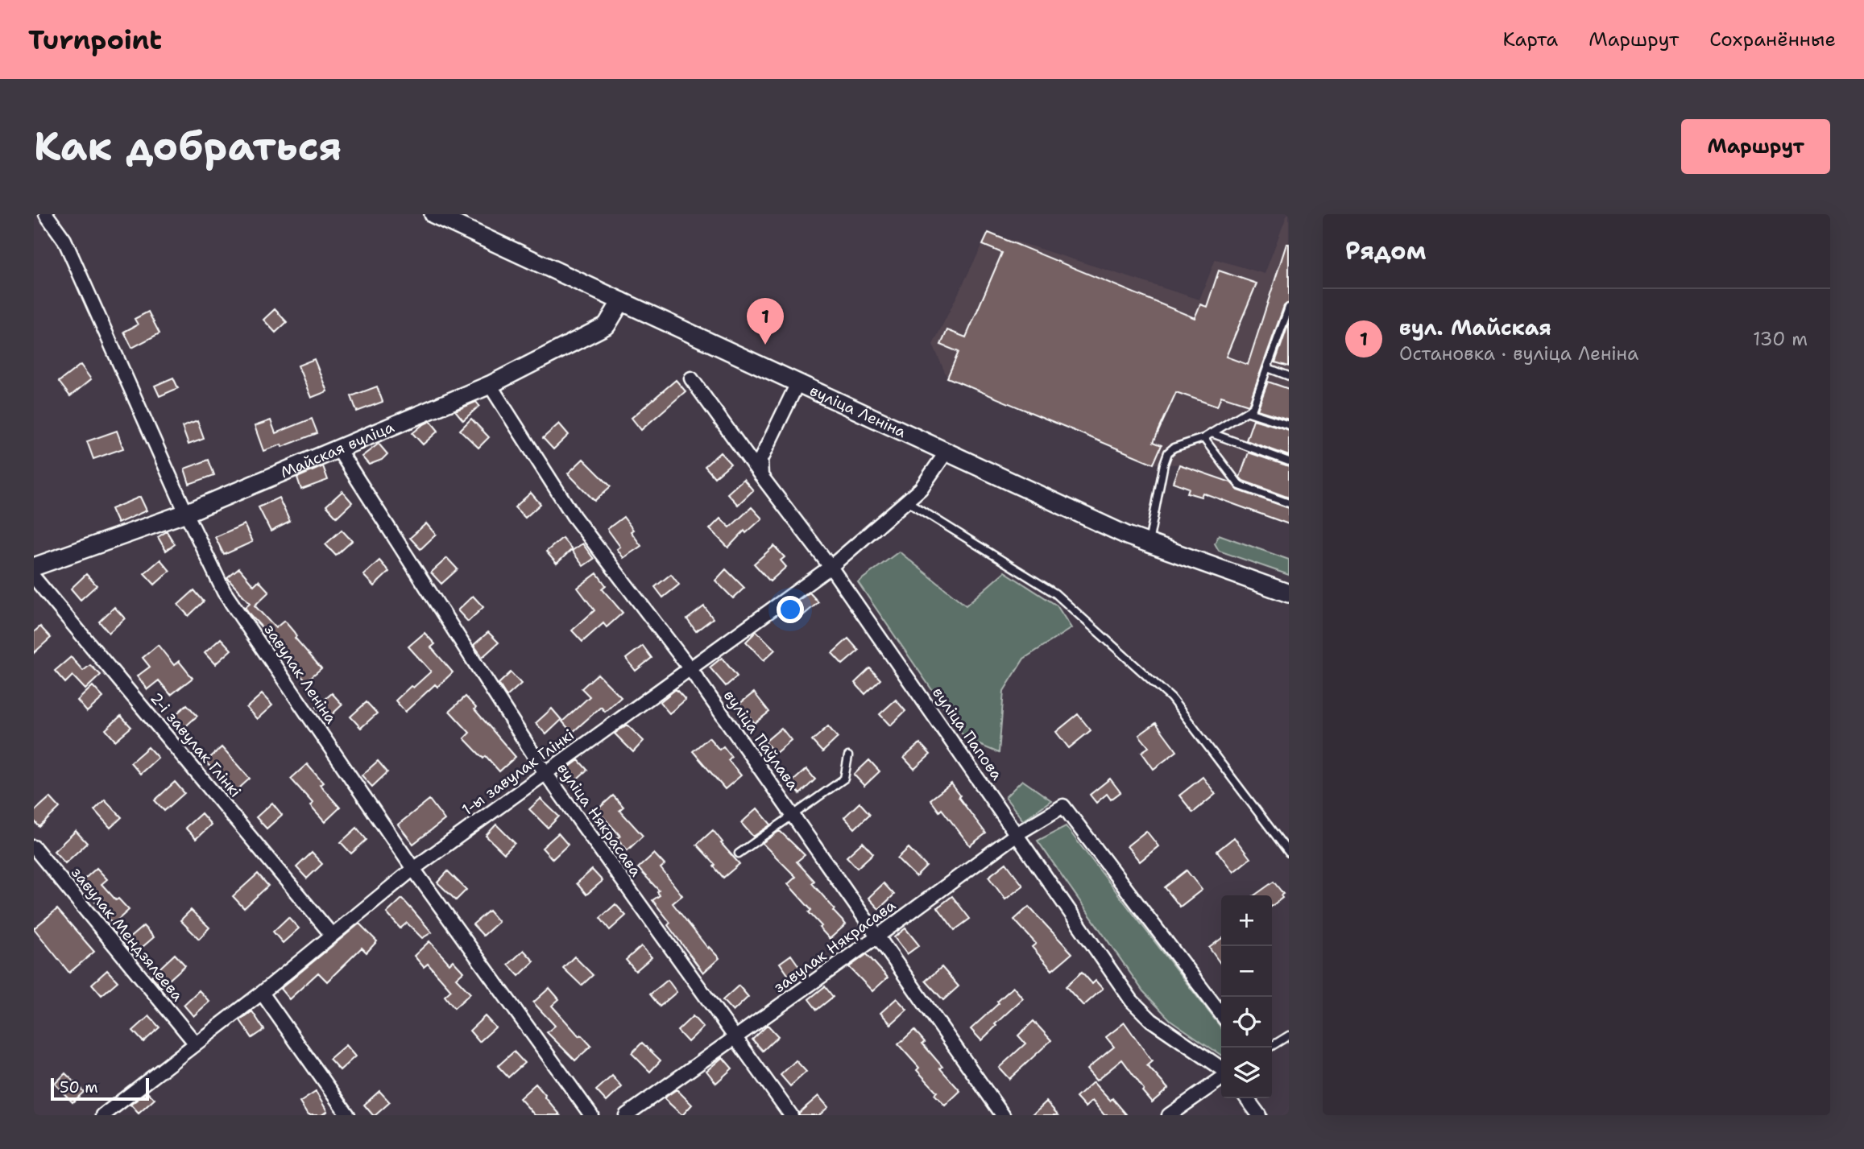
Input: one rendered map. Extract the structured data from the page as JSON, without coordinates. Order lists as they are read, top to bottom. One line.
{"streets":{"main road":["вуліца Леніна","Майская вуліца"],"street":["завулак Леніна","вуліца Папова","вуліца Паўлава","2-і завулак Глінкі","1-ы завулак Глінкі","вуліца Някрасава","завулак Мендзялеева","завулак Някрасава"]},"crossings":[["вуліца Леніна","Майская вуліца"],["вуліца Леніна","1-ы завулак Глінкі"],["Майская вуліца","завулак Леніна"],["Майская вуліца","вуліца Паўлава"],["Майская вуліца","вуліца Някрасава"],["завулак Леніна","1-ы завулак Глінкі"],["вуліца Папова","1-ы завулак Глінкі"],["вуліца Папова","завулак Някрасава"],["вуліца Паўлава","1-ы завулак Глінкі"],["вуліца Паўлава","завулак Някрасава"],["2-і завулак Глінкі","1-ы завулак Глінкі"],["1-ы завулак Глінкі","вуліца Някрасава"],["1-ы завулак Глінкі","завулак Мендзялеева"],["вуліца Някрасава","завулак Някрасава"]],"scale_bar":"50 m","page":{"header":"Turnpoint","nav":["Карта","Маршрут","Сохранённые"],"buttons":"Маршрут","title":"Как добраться","heading":"Рядом","list":[{"mark":"1","name":"вул. Майская","note":"Остановка · вуліца Леніна","value":"130 m"}],"pins":"1","map_buttons":["+","−"],"scale":"50 m"}}
